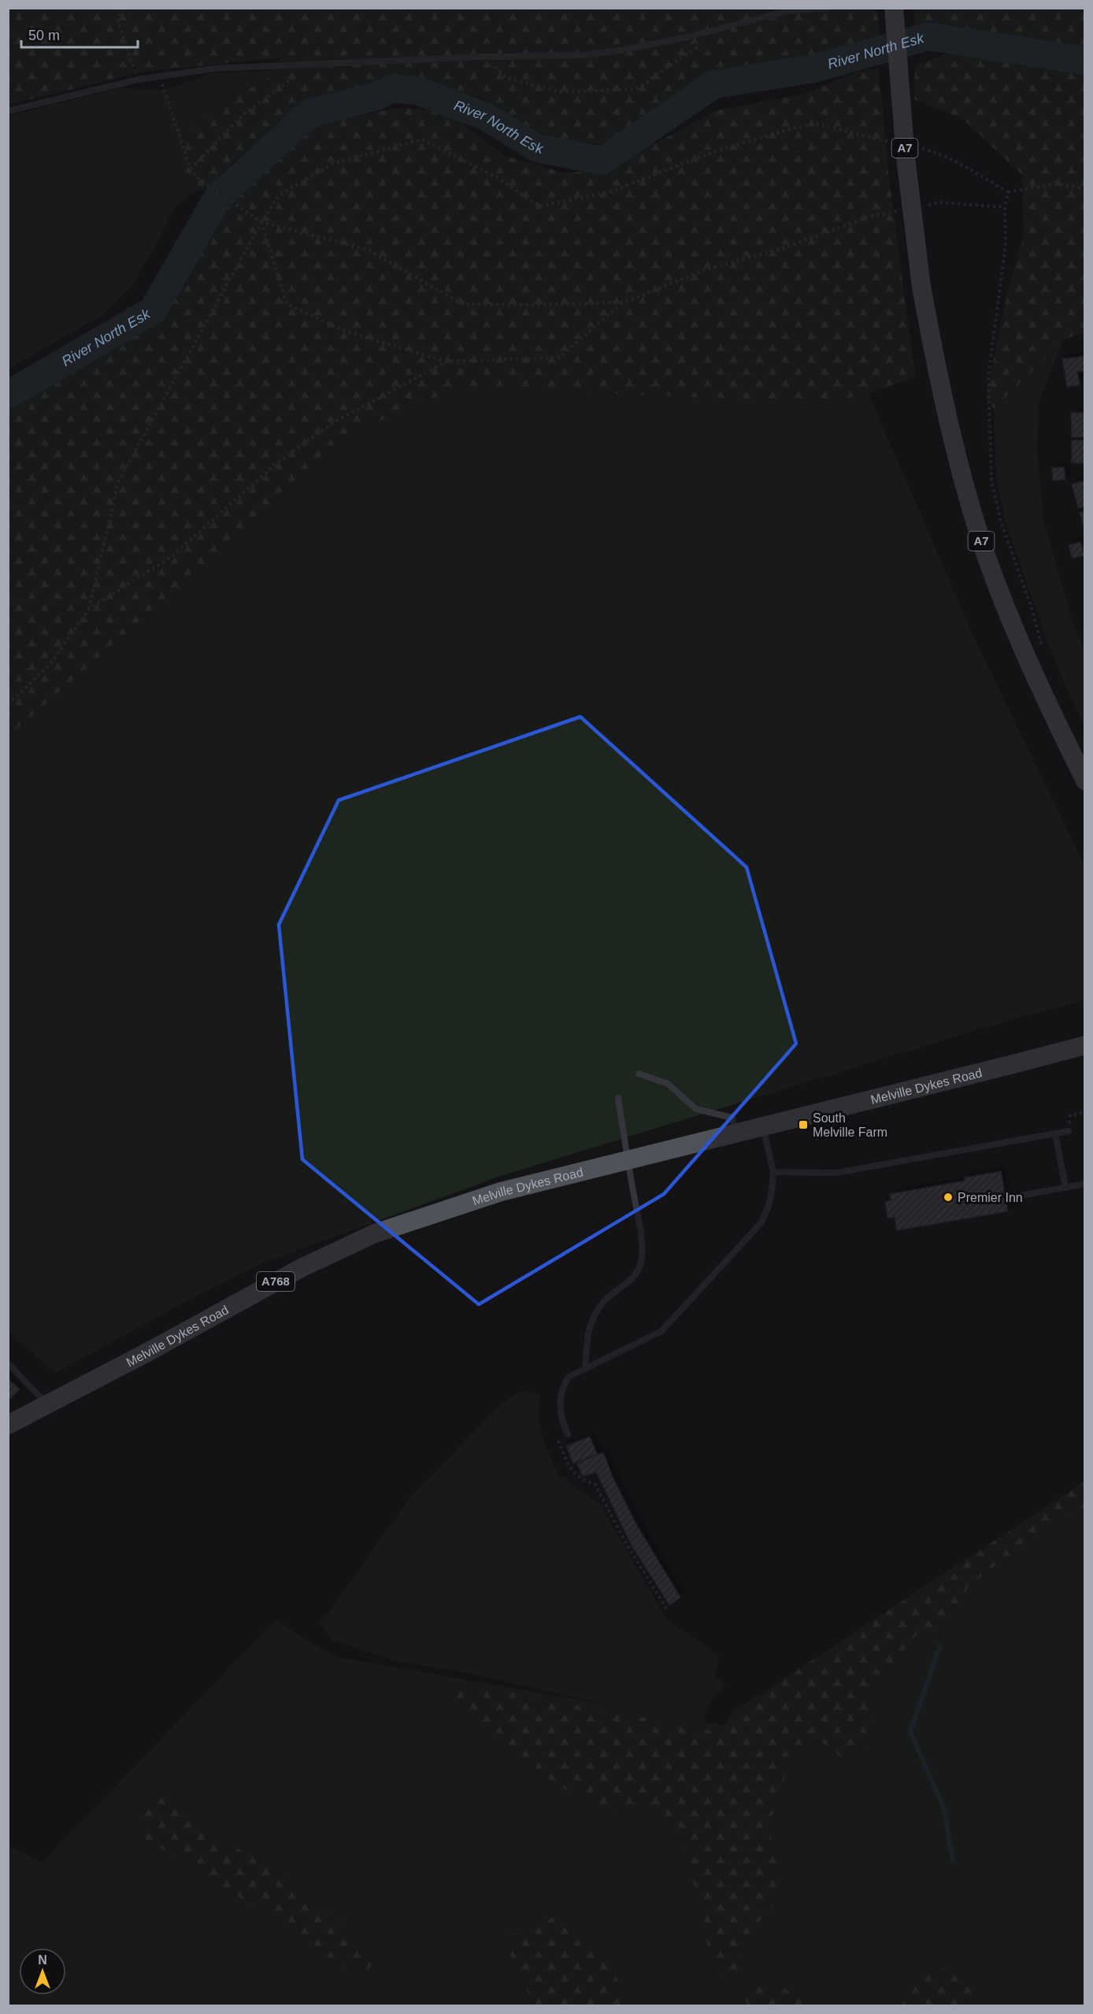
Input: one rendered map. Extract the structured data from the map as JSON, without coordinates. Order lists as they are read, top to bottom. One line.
{"streets":{"main road":["A7","Melville Dykes Road","A768"]},"water":["River North Esk"],"places":{"transit":["South Melville Farm"],"other":["Premier Inn"]},"scale_bar":"50 m","north":"top"}
